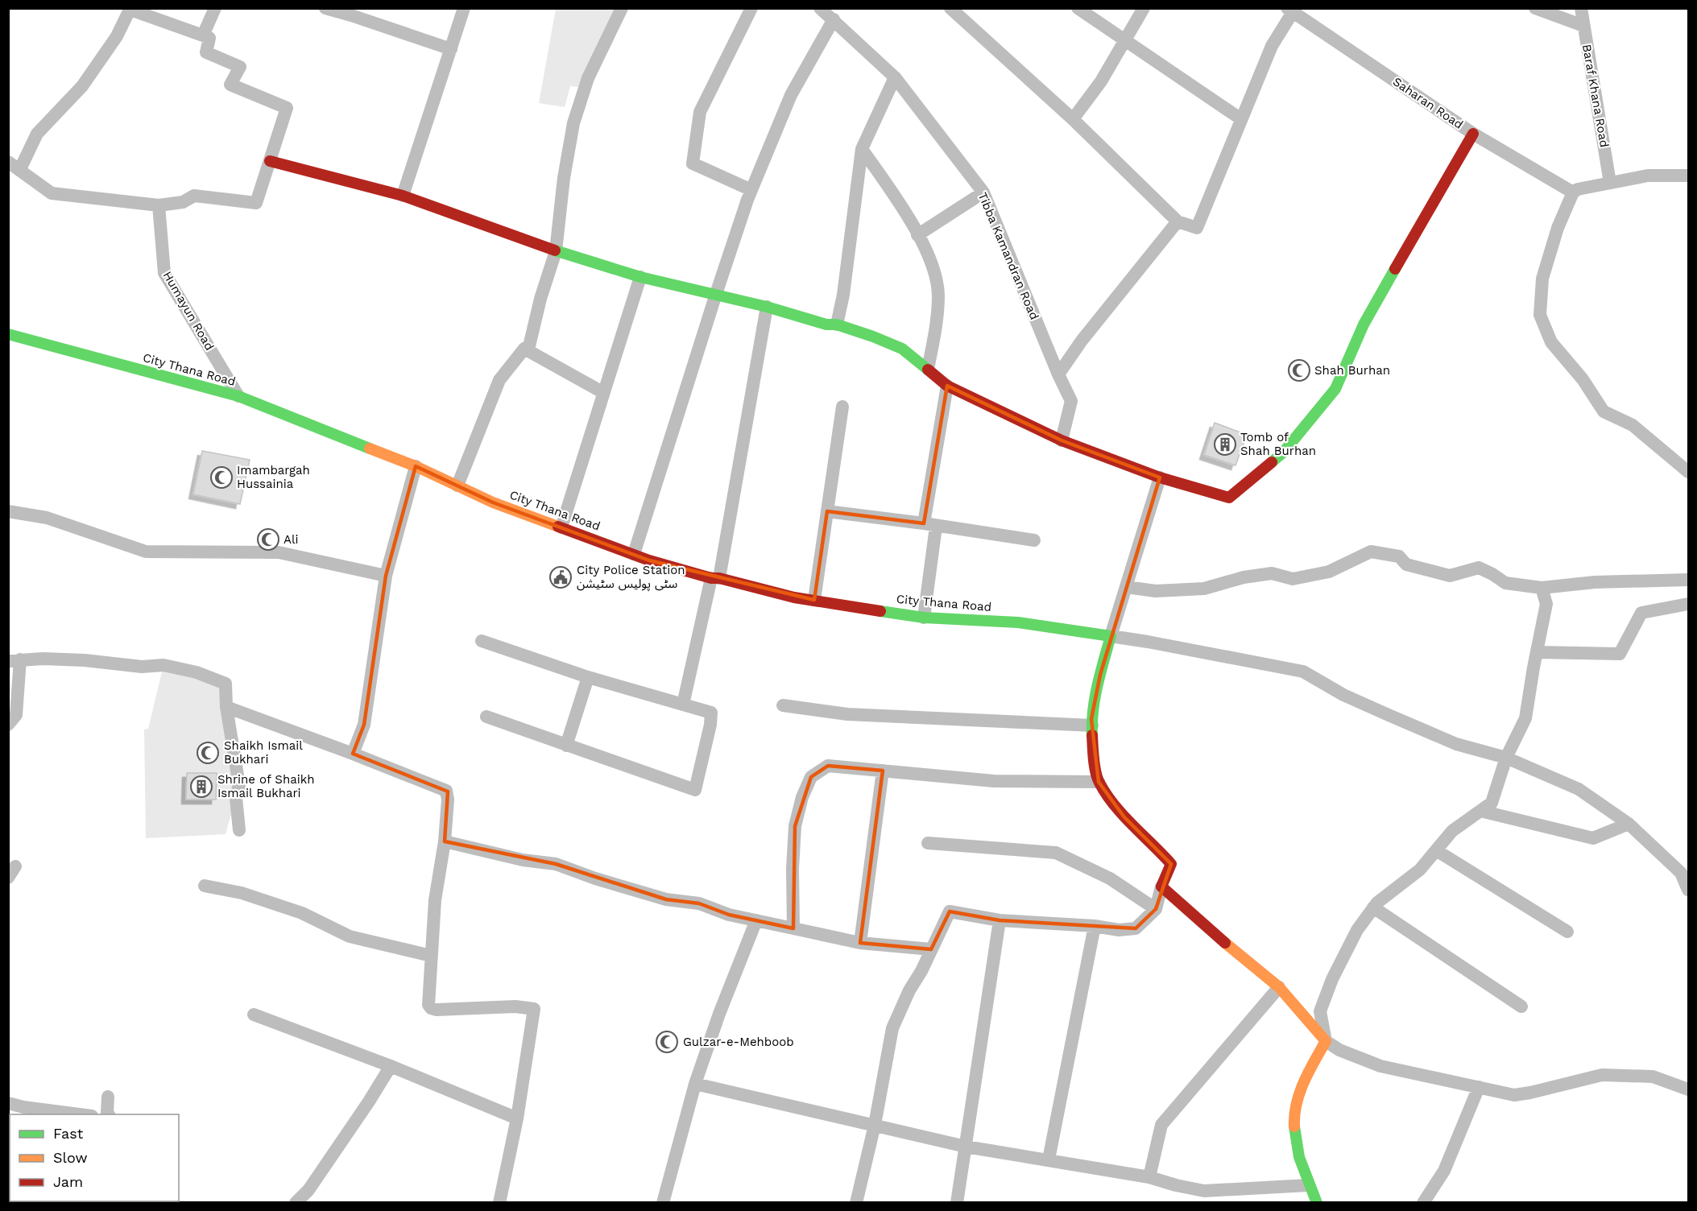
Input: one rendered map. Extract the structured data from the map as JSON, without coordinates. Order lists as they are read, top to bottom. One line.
{"streets":{"street":["Baraf Khana Road","Saharan Road","Tibba Kamandran Road","Humayun Road","City Thana Road"]},"crossings":[["Humayun Road","City Thana Road"]],"places":{"mosque":["Shah Burhan","Imambargah Hussainia","Ali","Shaikh Ismail Bukhari","Gulzar-e-Mehboob"],"building":["Tomb of Shah Burhan","Shrine of Shaikh Ismail Bukhari"],"public building":["City Police Station سٹی پولیس سٹیشن"]},"legend":["Fast","Slow","Jam"]}
